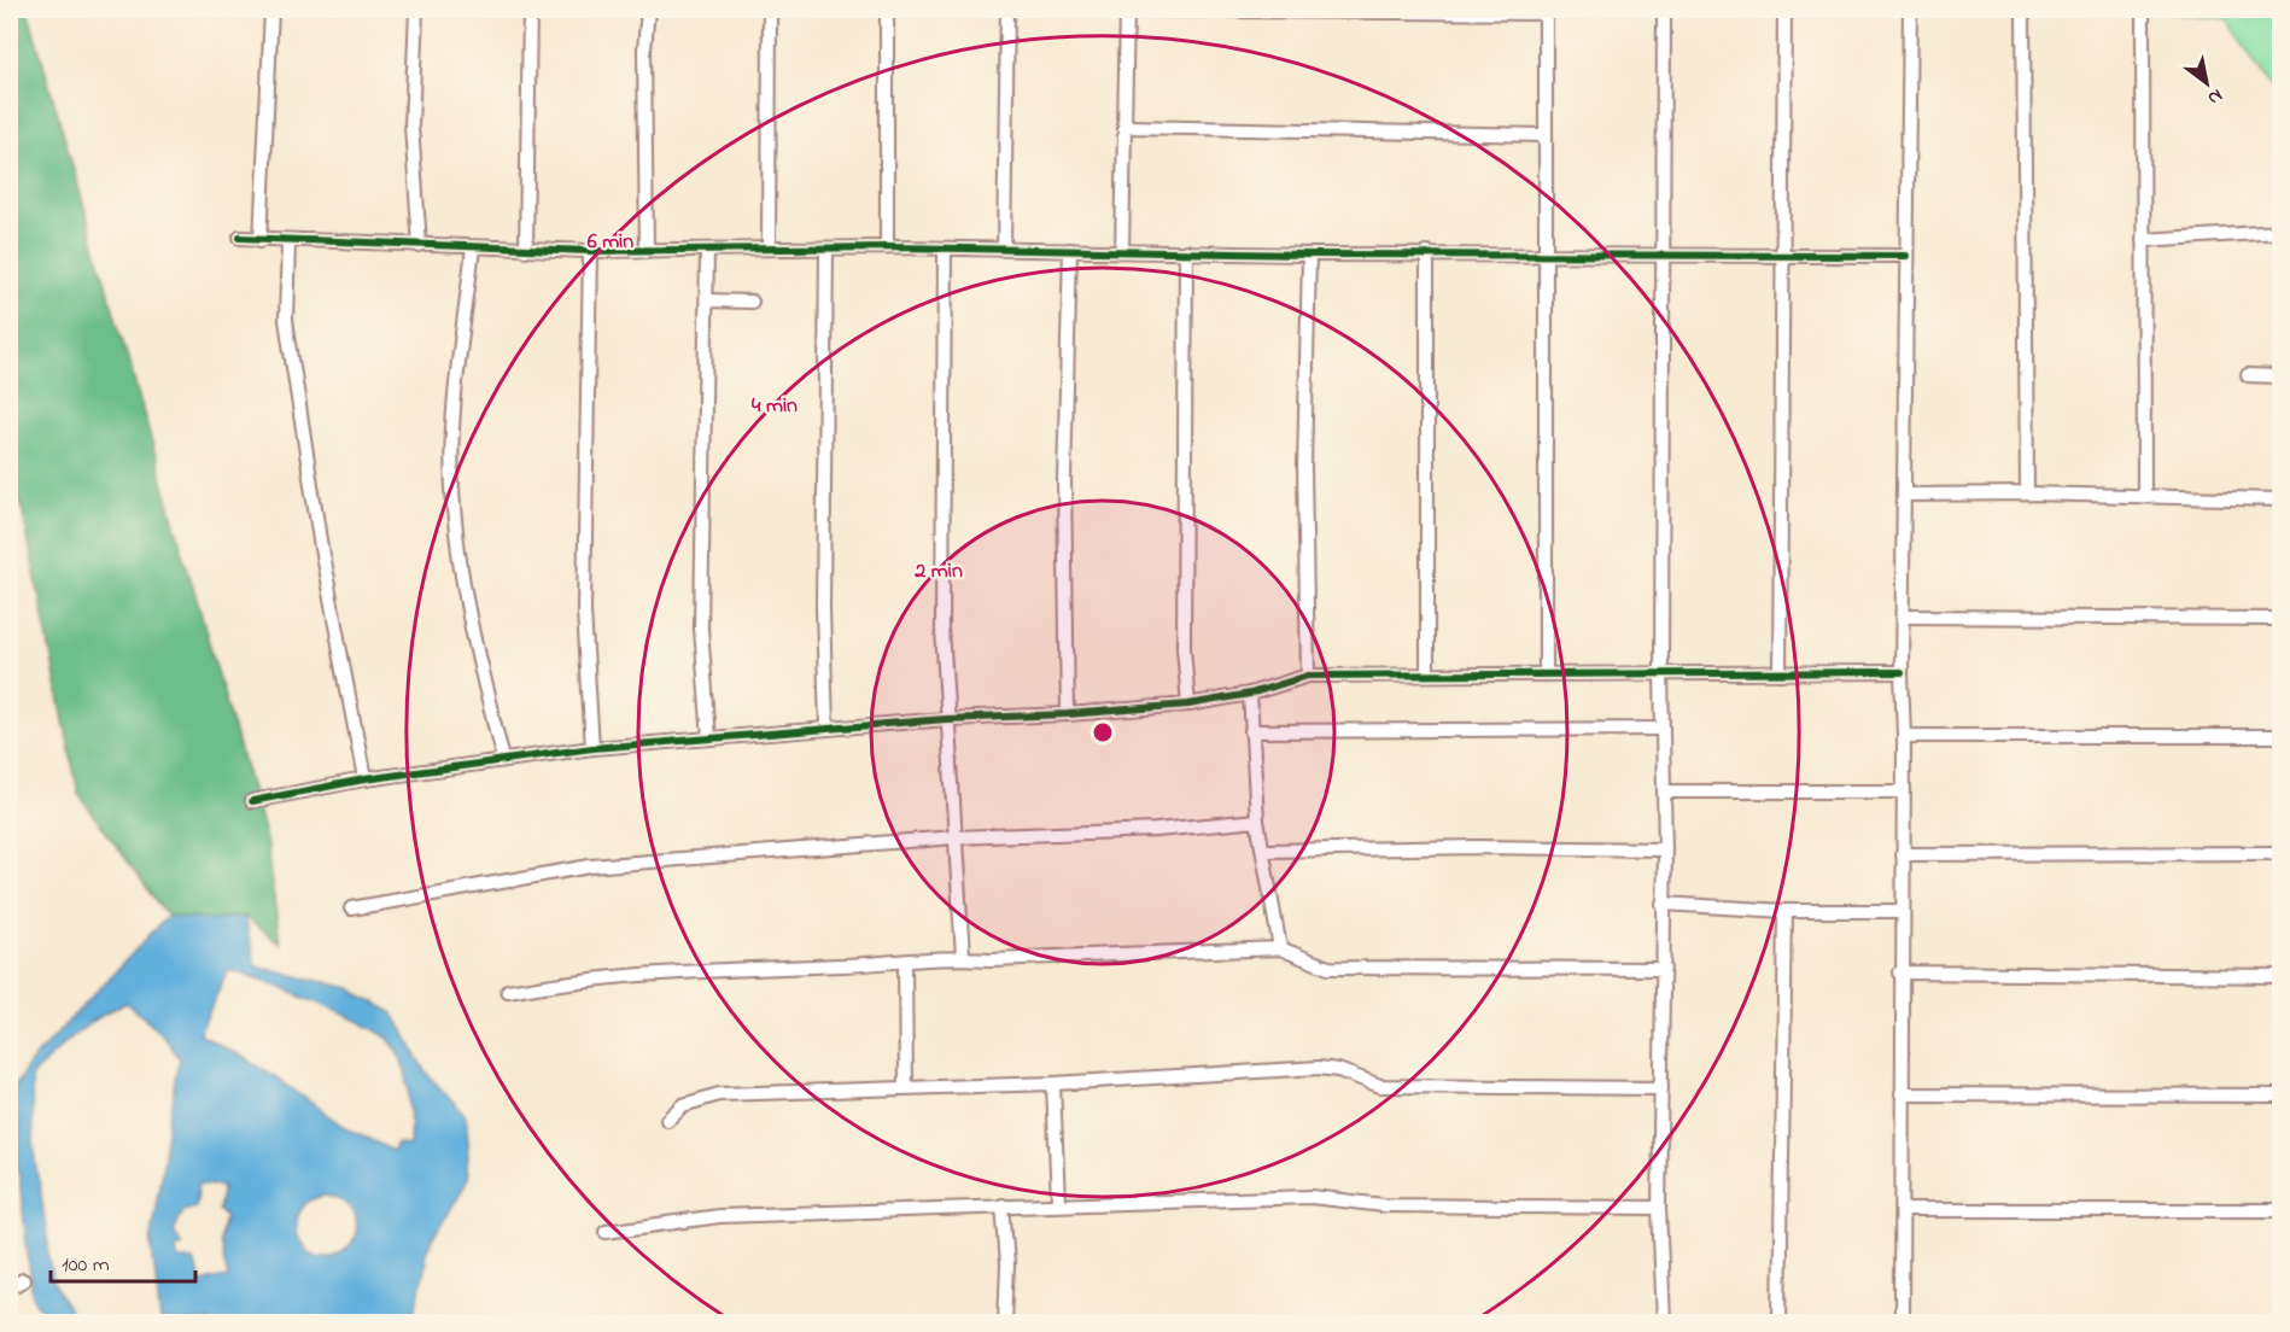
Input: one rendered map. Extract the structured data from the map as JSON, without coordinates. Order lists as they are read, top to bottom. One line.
{"scale_bar":"100 m","north":"bottom right","rings":["6 min","4 min","2 min"]}
